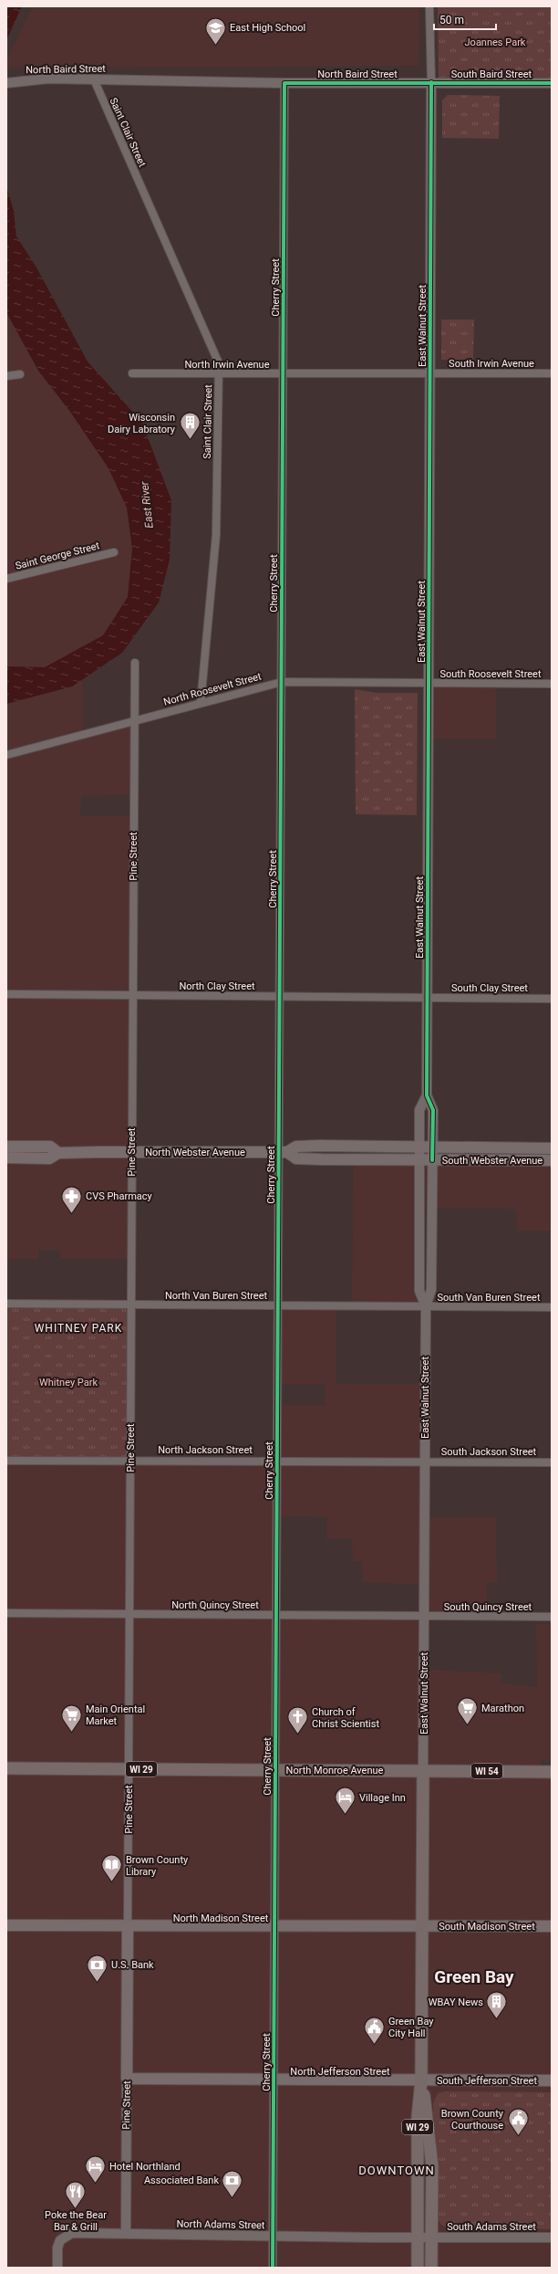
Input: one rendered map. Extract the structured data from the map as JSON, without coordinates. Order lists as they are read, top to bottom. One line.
{"streets":{"main road":["East Walnut Street","Pine Street","North Webster Avenue","South Webster Avenue","WI 29","North Monroe Avenue","WI 54","North Madison Street","South Madison Street","North Jefferson Street","South Jefferson Street"],"street":["North Baird Street","South Baird Street","Saint Clair Street","Cherry Street","South Irwin Avenue","North Irwin Avenue","Saint George Street","South Roosevelt Street","North Roosevelt Street","North Clay Street","South Clay Street","North Van Buren Street","South Van Buren Street","North Jackson Street","South Jackson Street","North Quincy Street","South Quincy Street","North Adams Street","South Adams Street"]},"crossings":[["North Baird Street","South Baird Street"],["North Baird Street","Saint Clair Street"],["North Baird Street","Cherry Street"],["North Baird Street","East Walnut Street"],["South Baird Street","East Walnut Street"],["Saint Clair Street","North Irwin Avenue"],["Saint Clair Street","North Roosevelt Street"],["Cherry Street","North Irwin Avenue"],["Cherry Street","North Roosevelt Street"],["Cherry Street","North Clay Street"],["Cherry Street","North Webster Avenue"],["Cherry Street","North Van Buren Street"],["Cherry Street","North Jackson Street"],["Cherry Street","North Quincy Street"],["Cherry Street","North Monroe Avenue"],["Cherry Street","North Madison Street"],["Cherry Street","North Jefferson Street"],["Cherry Street","North Adams Street"],["East Walnut Street","South Irwin Avenue"],["East Walnut Street","North Irwin Avenue"],["East Walnut Street","South Roosevelt Street"],["East Walnut Street","North Roosevelt Street"],["East Walnut Street","North Clay Street"],["East Walnut Street","South Clay Street"],["East Walnut Street","North Webster Avenue"],["East Walnut Street","South Webster Avenue"],["East Walnut Street","North Van Buren Street"],["East Walnut Street","South Van Buren Street"],["East Walnut Street","North Jackson Street"],["East Walnut Street","South Jackson Street"],["East Walnut Street","North Quincy Street"],["East Walnut Street","South Quincy Street"],["East Walnut Street","North Monroe Avenue"],["East Walnut Street","WI 54"],["East Walnut Street","North Madison Street"],["East Walnut Street","South Madison Street"],["East Walnut Street","North Jefferson Street"],["East Walnut Street","South Jefferson Street"],["East Walnut Street","North Adams Street"],["East Walnut Street","South Adams Street"],["South Irwin Avenue","North Irwin Avenue"],["South Roosevelt Street","North Roosevelt Street"],["North Roosevelt Street","Pine Street"],["Pine Street","North Clay Street"],["Pine Street","North Webster Avenue"],["Pine Street","North Van Buren Street"],["Pine Street","North Jackson Street"],["Pine Street","North Quincy Street"],["Pine Street","North Monroe Avenue"],["Pine Street","North Madison Street"],["Pine Street","North Jefferson Street"],["Pine Street","North Adams Street"],["North Clay Street","South Clay Street"],["North Webster Avenue","South Webster Avenue"],["North Van Buren Street","South Van Buren Street"],["North Jackson Street","South Jackson Street"],["North Quincy Street","South Quincy Street"],["North Monroe Avenue","WI 54"],["North Madison Street","South Madison Street"],["North Jefferson Street","South Jefferson Street"],["North Adams Street","South Adams Street"]],"districts":["WHITNEY PARK","Green Bay","DOWNTOWN"],"water":["East River"],"parks":["Joannes Park","Whitney Park"],"places":{"school or university":["East High School"],"building":["Wisconsin Dairy Labratory","WBAY News"],"pharmacy":["CVS Pharmacy"],"supermarket":["Marathon","Main Oriental Market"],"church":["Church of Christ Scientist"],"hotel":["Village Inn","Hotel Northland"],"library":["Brown County Library"],"bank":["U.S. Bank","Associated Bank"],"public building":["Green Bay City Hall","Brown County Courthouse"],"restaurant":["Poke the Bear Bar & Grill"]},"scale_bar":"50 m"}
